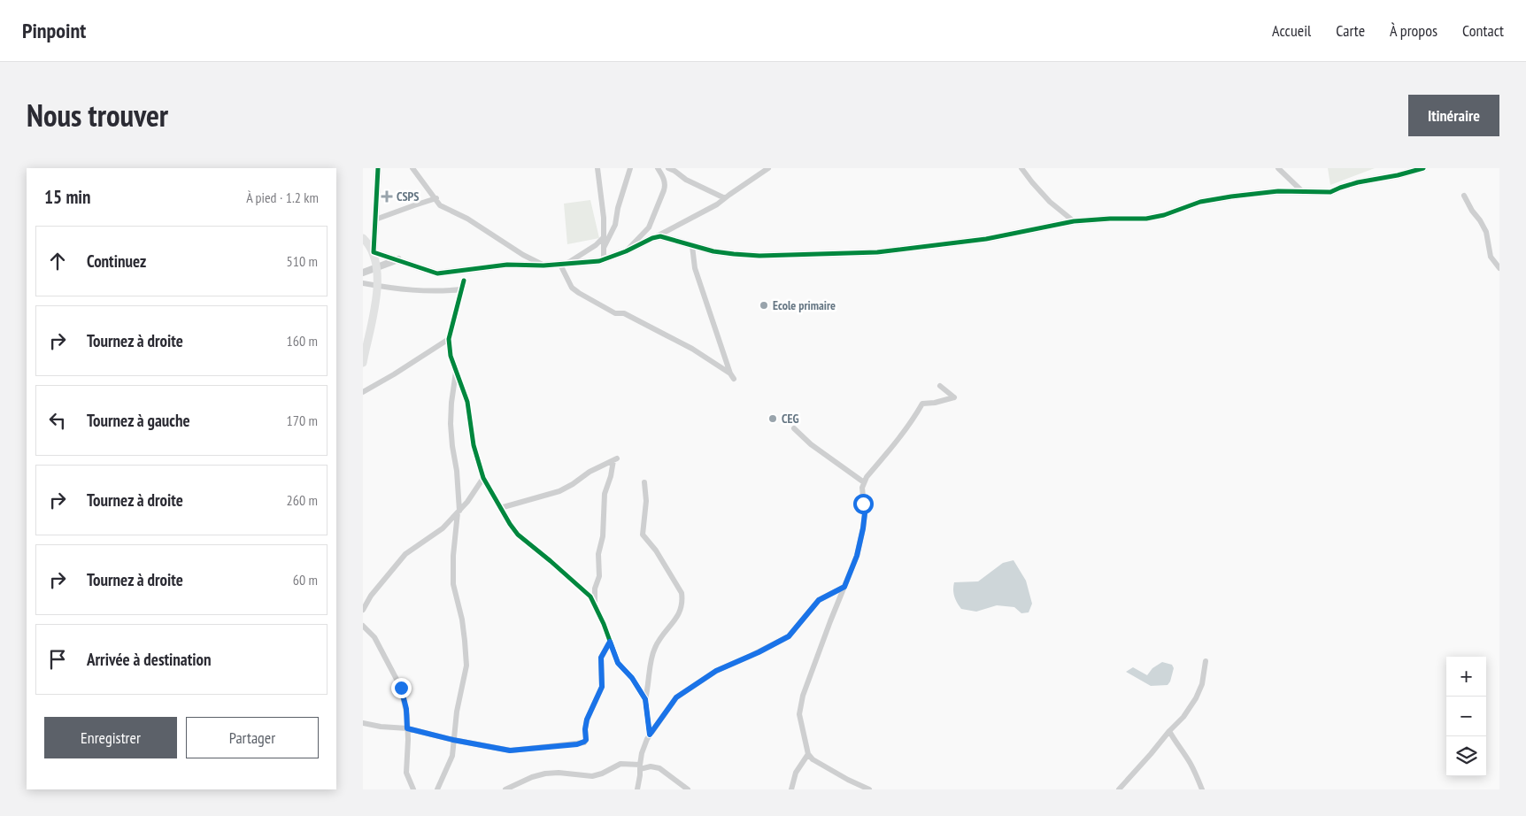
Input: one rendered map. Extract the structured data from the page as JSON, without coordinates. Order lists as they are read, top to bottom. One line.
{"places":{"health":["CSPS"],"other":["Ecole primaire","CEG"]},"page":{"header":"Pinpoint","nav":["Accueil","Carte","À propos","Contact"],"title":"Nous trouver","buttons":["Itinéraire",["Enregistrer","Partager"]],"heading":["15 min","À pied · 1.2 km"],"list":[["Continuez","510 m"],["Tournez à droite","160 m"],["Tournez à gauche","170 m"],["Tournez à droite","260 m"],["Tournez à droite","60 m"],"Arrivée à destination"],"map_buttons":["+","−"]}}
